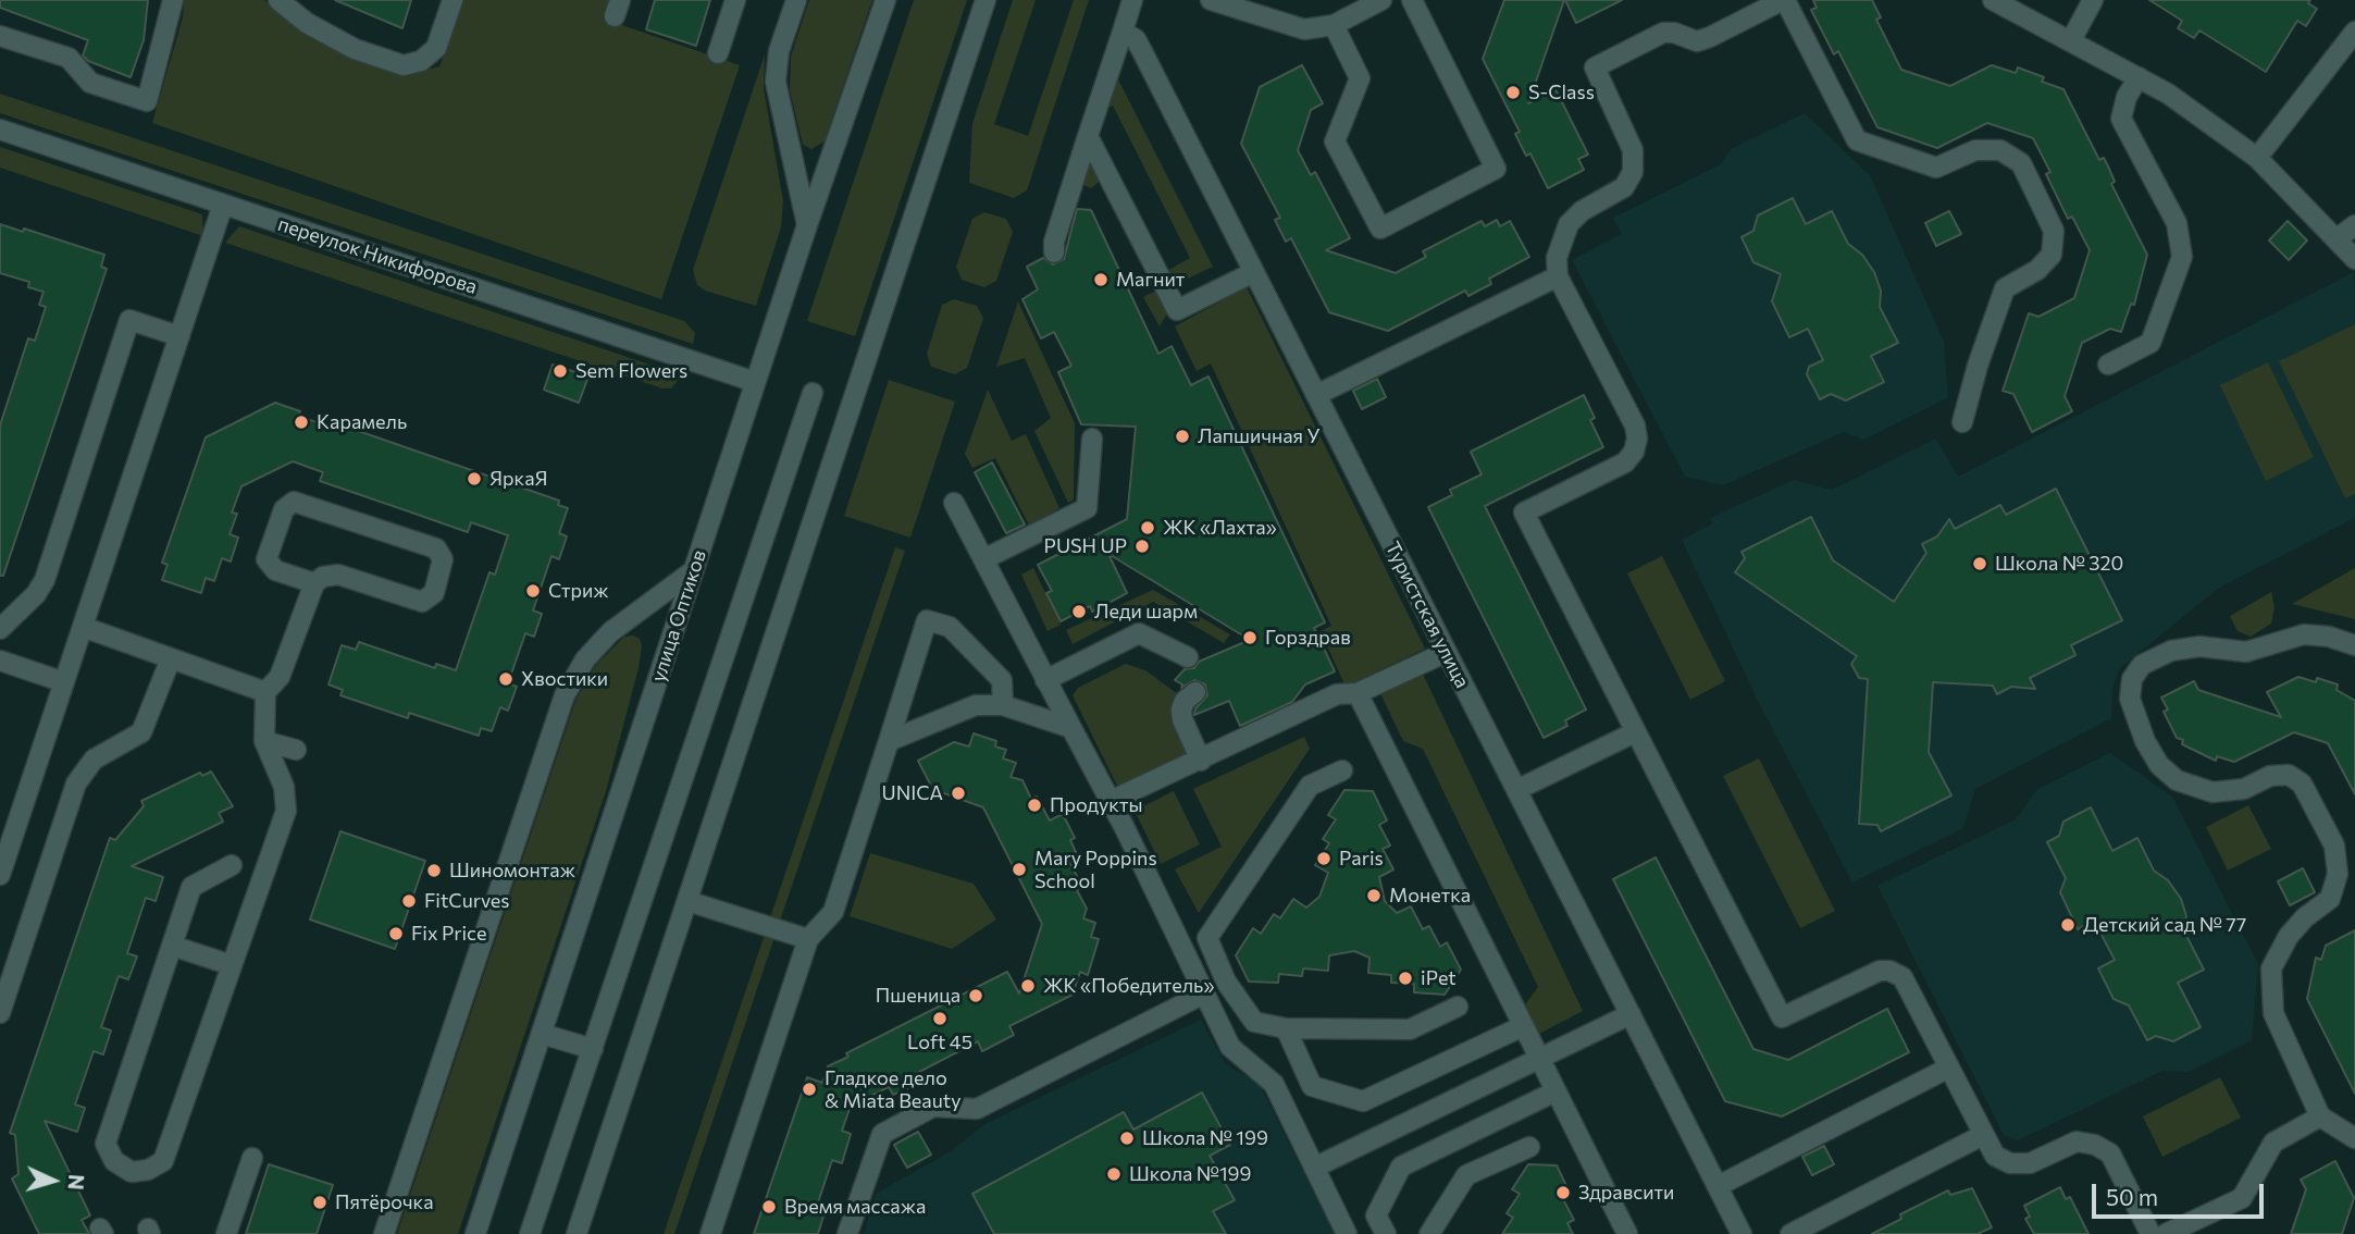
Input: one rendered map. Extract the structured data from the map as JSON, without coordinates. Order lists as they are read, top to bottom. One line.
{"streets":{"street":["переулок Никифорова","Туристская улица","улица Оптиков"]},"crossings":[["переулок Никифорова","улица Оптиков"]],"places":["S-Class","Магнит","Sem Flowers","Карамель","Лапшичная У","ЯркаЯ","ЖК «Лахта»","PUSH UP","Школа № 320","Стриж","Леди шарм","Горздрав","Хвостики","UNICA","Продукты","Paris","Mary Poppins School","Шиномонтаж","Монетка","FitCurves","Детский сад № 77","Fix Price","iРet","ЖК «Победитель»","Пшеница","Loft 45","Гладкое дело & Miata Beauty","Школа № 199","Школа №199","Здравсити","Пятёрочка","Время массажа"],"scale_bar":"50 m","north":"right"}
